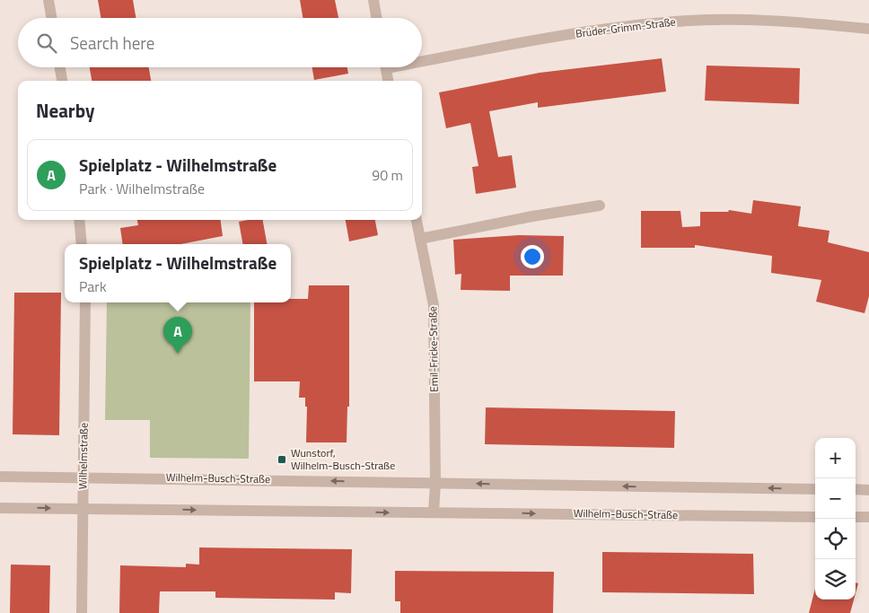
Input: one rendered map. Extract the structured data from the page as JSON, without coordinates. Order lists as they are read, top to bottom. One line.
{"streets":{"street":["Brüder-Grimm-Straße","Emil-Fricke-Straße","Wilhelmstraße","Wilhelm-Busch-Straße"]},"crossings":[["Emil-Fricke-Straße","Wilhelm-Busch-Straße"],["Wilhelmstraße","Wilhelm-Busch-Straße"]],"places":{"transit":["Wunstorf, Wilhelm-Busch-Straße"]},"page":{"search":"Search here","heading":"Nearby","list":[{"mark":"A","name":"Spielplatz - Wilhelmstraße","note":"Park · Wilhelmstraße","value":"90 m"}],"popup":["Spielplatz - Wilhelmstraße","Park"],"pins":"A","map_buttons":["+","−"]}}
